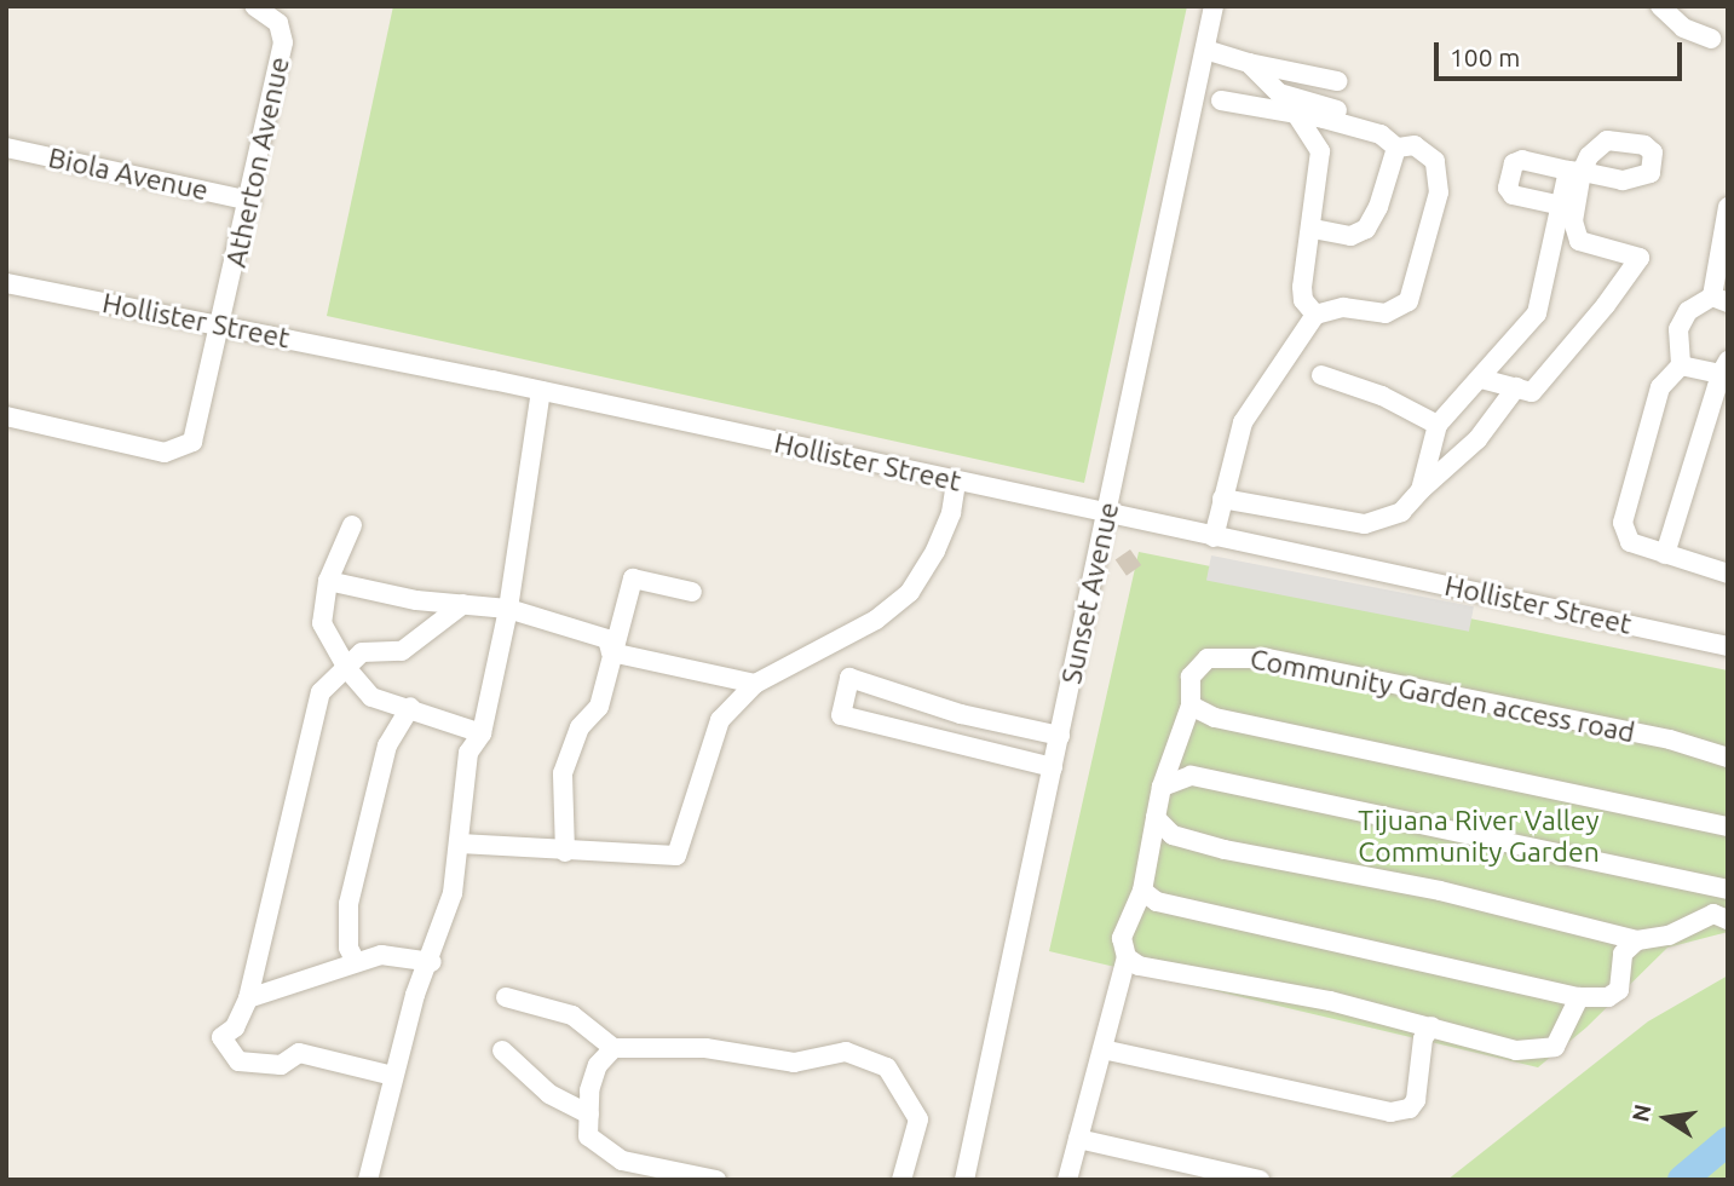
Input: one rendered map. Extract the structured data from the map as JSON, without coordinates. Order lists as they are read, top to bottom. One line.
{"streets":{"street":["Atherton Avenue","Biola Avenue","Hollister Street","Sunset Avenue","Community Garden access road"]},"crossings":[["Atherton Avenue","Biola Avenue"],["Atherton Avenue","Hollister Street"],["Hollister Street","Sunset Avenue"]],"parks":["Tijuana River Valley Community Garden"],"scale_bar":"100 m","north":"left"}
